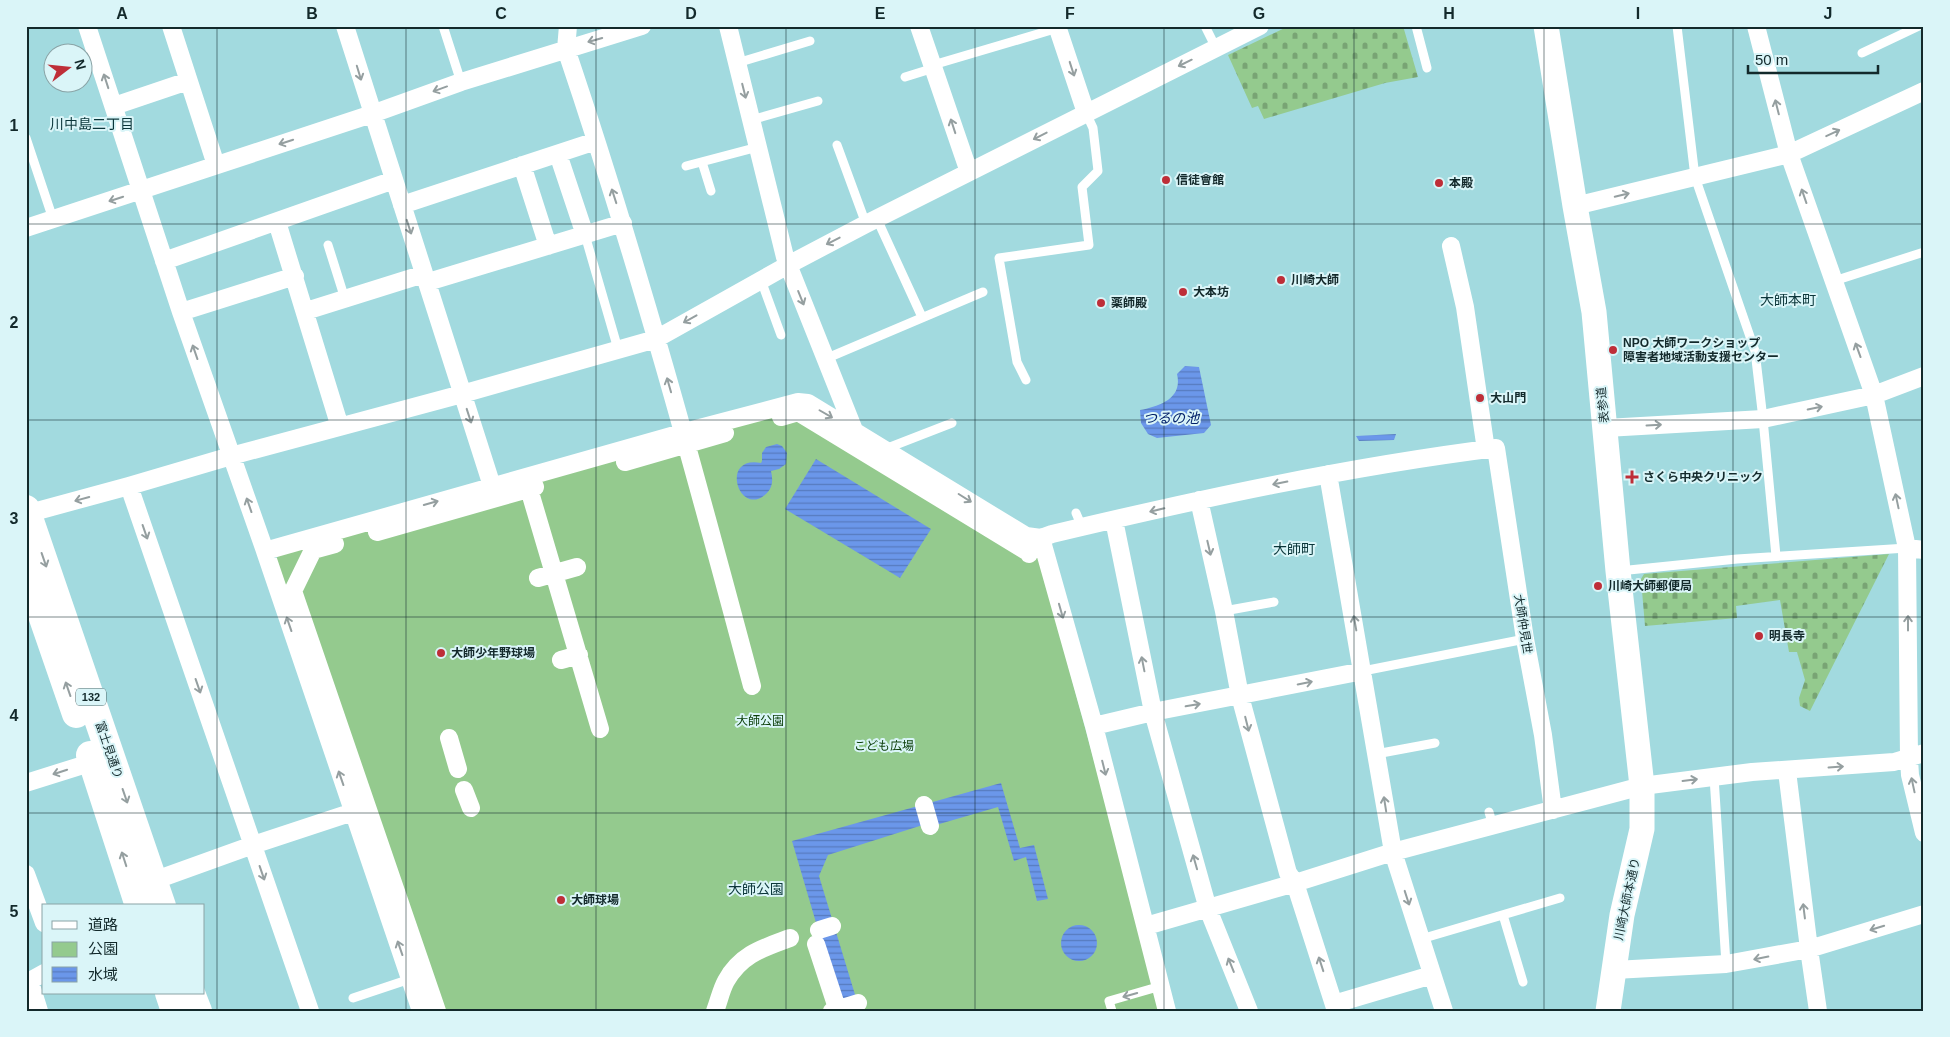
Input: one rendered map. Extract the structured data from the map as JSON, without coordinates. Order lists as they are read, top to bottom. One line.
{"streets":{"highway":["132","富士見通り"],"street":["表参道","大師仲見世","川崎大師本通り"]},"crossings":[["表参道","川崎大師本通り"]],"districts":["川中島二丁目","大師本町","大師町","大師公園"],"water":["つるの池"],"parks":["大師公園","こども広場"],"places":{"other":["信徒會館","本殿","川崎大師","大本坊","薬師殿","NPO 大師ワークショップ 障害者地域活動支援センター","大山門","川崎大師郵便局","明長寺","大師少年野球場","大師球場"],"health":["さくら中央クリニック"]},"legend":["道路","公園","水域"],"scale_bar":"50 m","north":"right","grid":{"columns":["A","B","C","D","E","F","G","H","I","J"],"rows":["1","2","3","4","5"]}}
